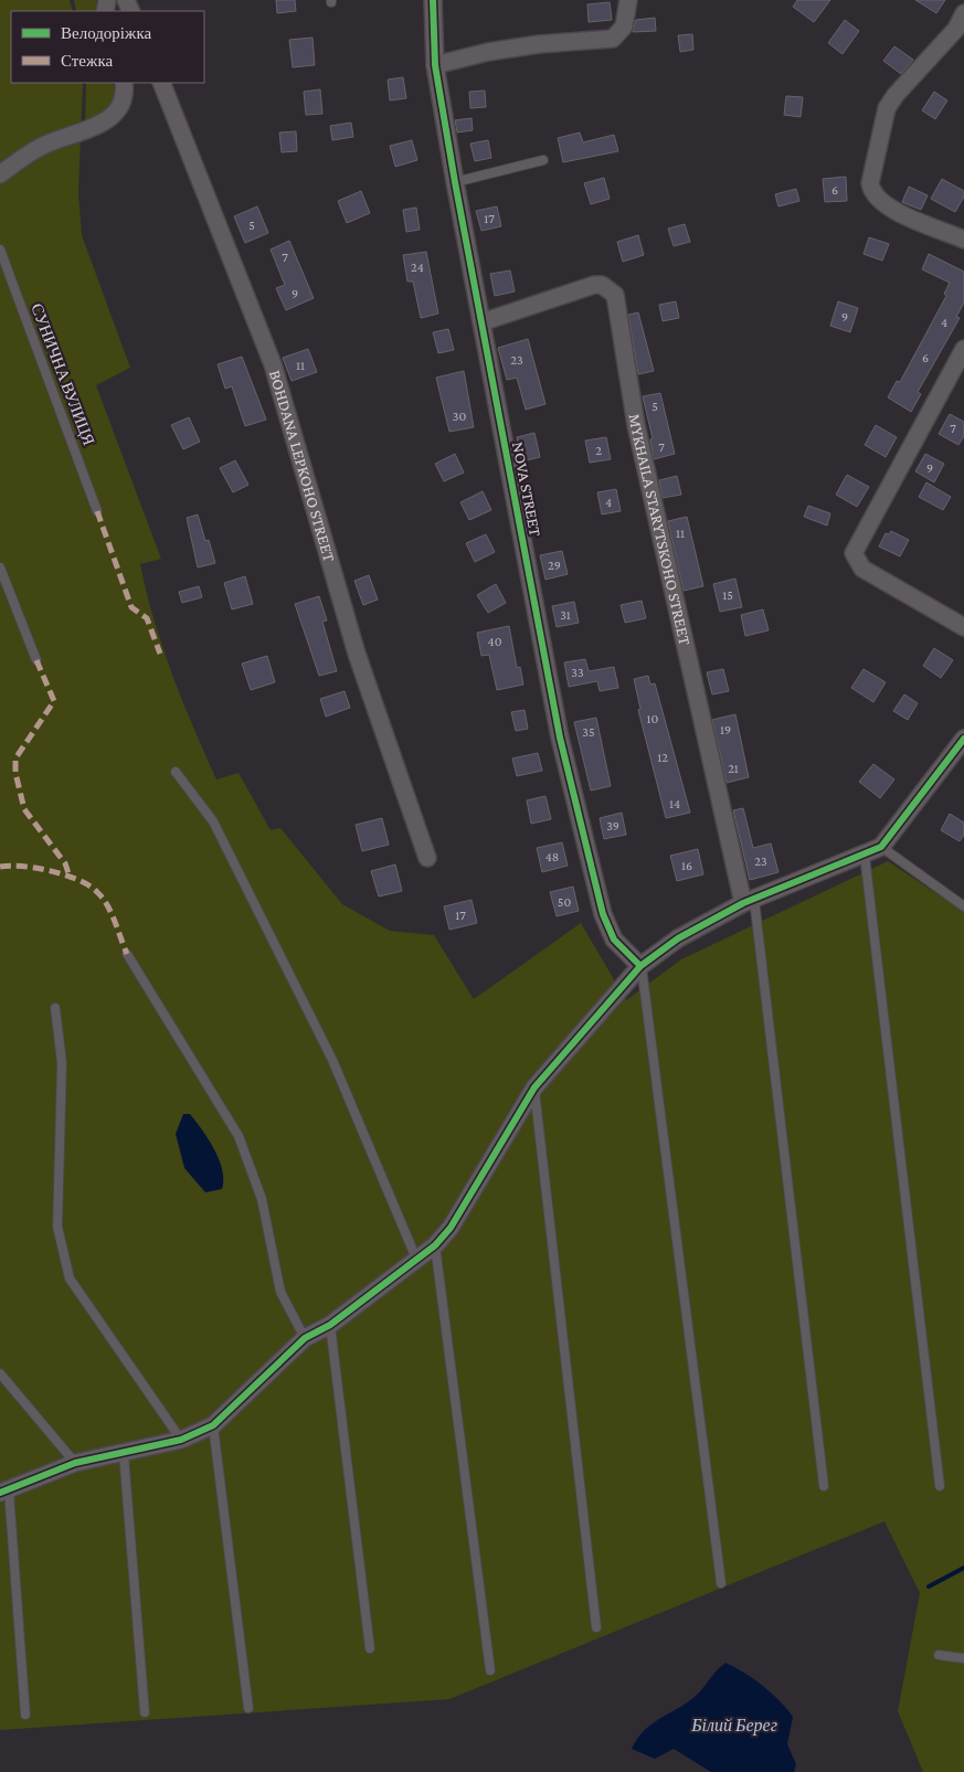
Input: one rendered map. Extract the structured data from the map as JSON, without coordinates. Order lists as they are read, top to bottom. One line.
{"streets":{"street":["BOHDANA LEPKOHO STREET","NOVA STREET","MYKHAILA STARYTSKOHO STREET"],"lane":["СУНИЧНА ВУЛИЦЯ"]},"crossings":[["NOVA STREET","MYKHAILA STARYTSKOHO STREET"]],"water":["Білий Берег"],"house_numbers":["6","17","5","7","24","9","9","4","6","23","11","5","30","7","7","2","9","4","11","29","15","31","40","33","10","19","35","12","21","14","39","48","23","16","50","17"],"legend":["Велодоріжка","Стежка"]}
